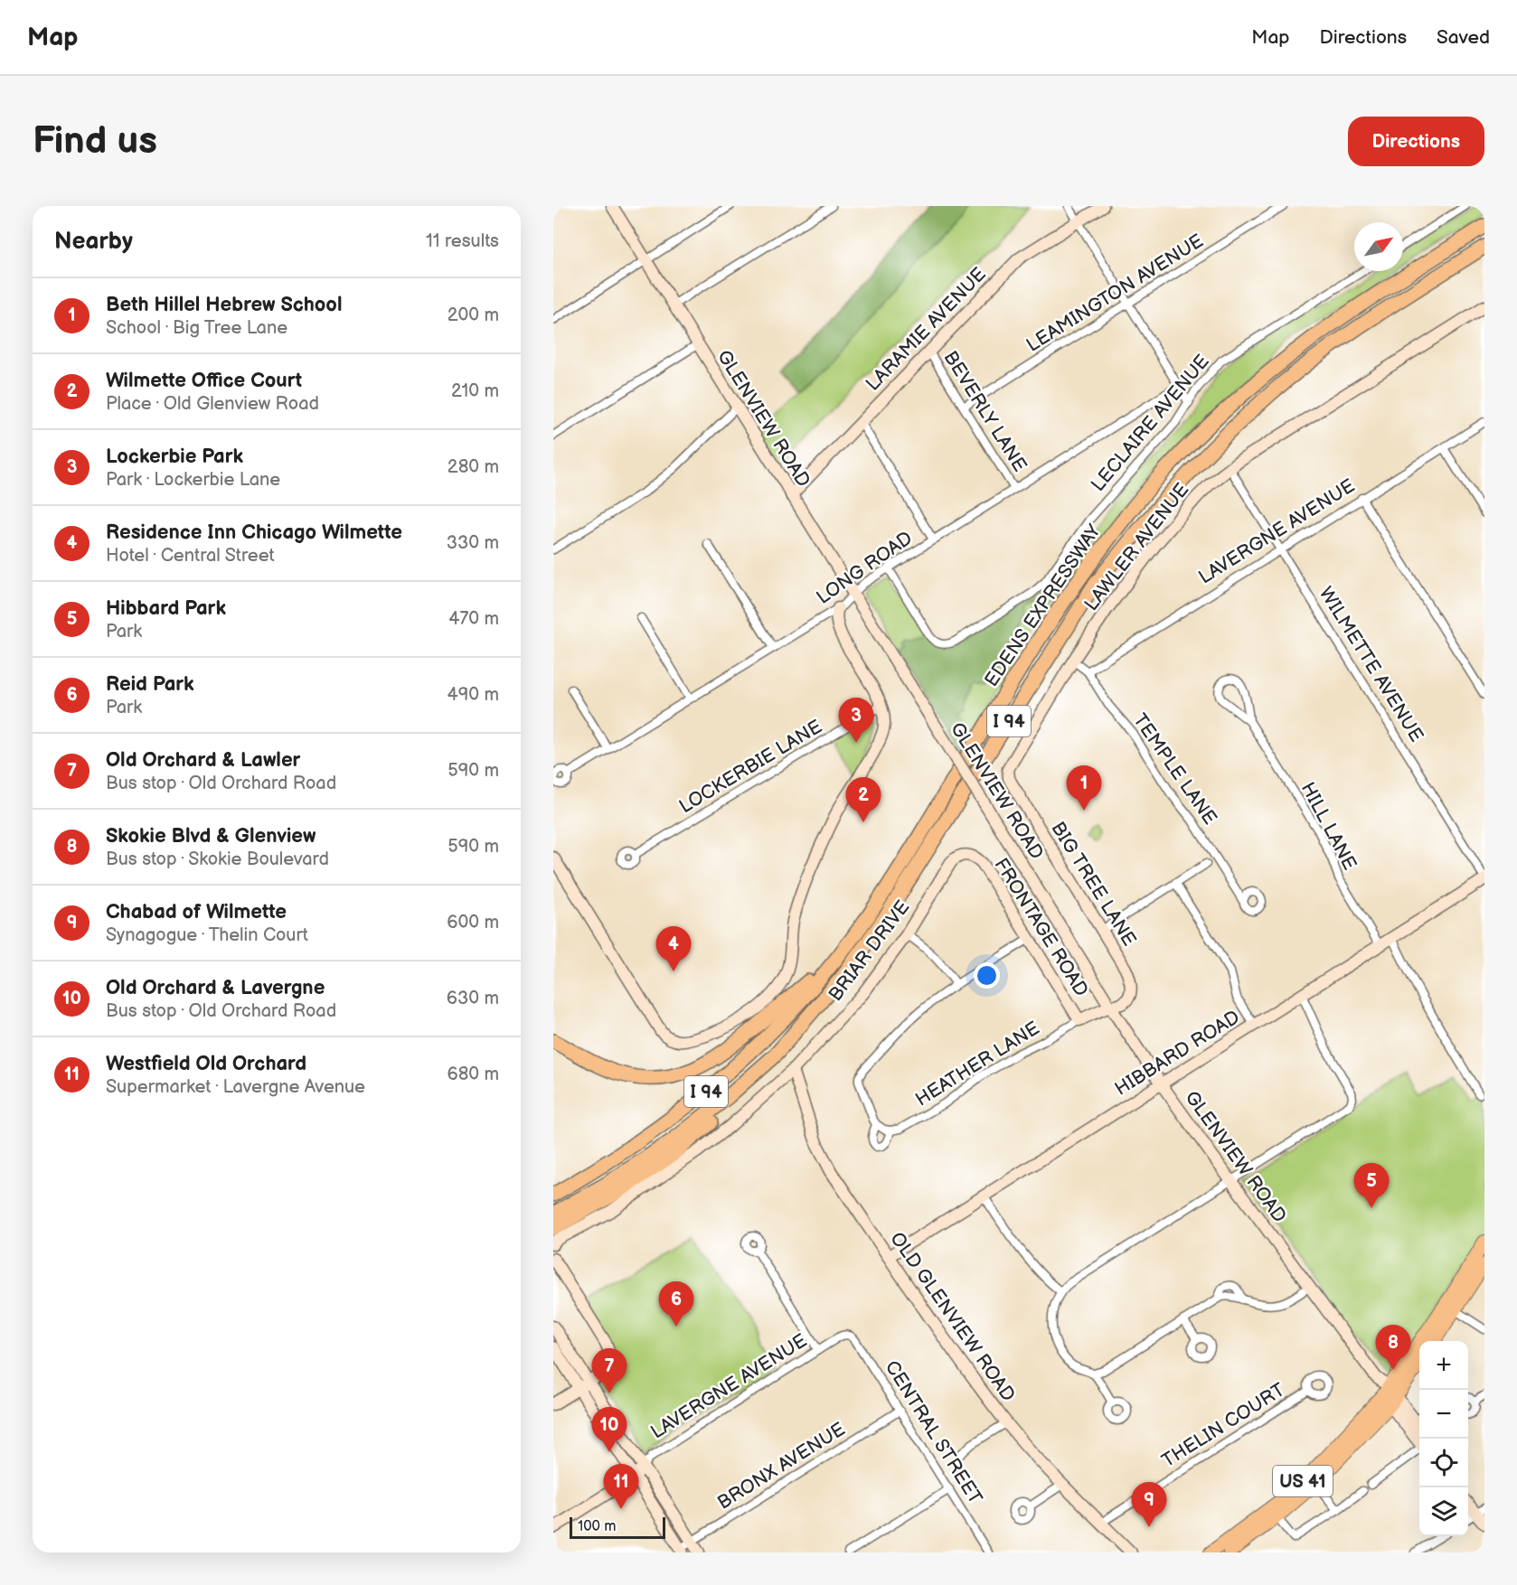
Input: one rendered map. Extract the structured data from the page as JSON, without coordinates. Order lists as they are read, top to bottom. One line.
{"streets":{"highway":["EDENS EXPRESSWAY","I 94"],"main road":["US 41"],"street":["LEAMINGTON AVENUE","LARAMIE AVENUE","BEVERLY LANE","GLENVIEW ROAD","LECLAIRE AVENUE","LAVERGNE AVENUE","LAWLER AVENUE","LONG ROAD","WILMETTE AVENUE","LOCKERBIE LANE","TEMPLE LANE","HILL LANE","BIG TREE LANE","FRONTAGE ROAD","BRIAR DRIVE","HIBBARD ROAD","HEATHER LANE","OLD GLENVIEW ROAD","THELIN COURT","CENTRAL STREET","BRONX AVENUE"]},"crossings":[["LEAMINGTON AVENUE","BEVERLY LANE"],["LARAMIE AVENUE","BEVERLY LANE"],["LARAMIE AVENUE","GLENVIEW ROAD"],["BEVERLY LANE","LONG ROAD"],["GLENVIEW ROAD","LONG ROAD"],["GLENVIEW ROAD","BIG TREE LANE"],["GLENVIEW ROAD","FRONTAGE ROAD"],["GLENVIEW ROAD","HIBBARD ROAD"],["GLENVIEW ROAD","US 41"],["LECLAIRE AVENUE","LONG ROAD"],["LAVERGNE AVENUE","WILMETTE AVENUE"],["LAVERGNE AVENUE","TEMPLE LANE"],["LAVERGNE AVENUE","CENTRAL STREET"],["LAWLER AVENUE","WILMETTE AVENUE"],["LAWLER AVENUE","TEMPLE LANE"],["LAWLER AVENUE","BIG TREE LANE"],["WILMETTE AVENUE","HIBBARD ROAD"],["HILL LANE","HIBBARD ROAD"],["BIG TREE LANE","FRONTAGE ROAD"],["FRONTAGE ROAD","BRIAR DRIVE"],["FRONTAGE ROAD","HEATHER LANE"],["BRIAR DRIVE","OLD GLENVIEW ROAD"],["HIBBARD ROAD","OLD GLENVIEW ROAD"],["OLD GLENVIEW ROAD","THELIN COURT"],["CENTRAL STREET","BRONX AVENUE"]],"scale_bar":"100 m","north":"top right","page":{"header":"Map","nav":["Map","Directions","Saved"],"buttons":"Directions","title":"Find us","heading":["Nearby","11 results"],"list":[{"mark":"1","name":"Beth Hillel Hebrew School","note":"School · Big Tree Lane","value":"200 m"},{"mark":"2","name":"Wilmette Office Court","note":"Place · Old Glenview Road","value":"210 m"},{"mark":"3","name":"Lockerbie Park","note":"Park · Lockerbie Lane","value":"280 m"},{"mark":"4","name":"Residence Inn Chicago Wilmette","note":"Hotel · Central Street","value":"330 m"},{"mark":"5","name":"Hibbard Park","note":"Park","value":"470 m"},{"mark":"6","name":"Reid Park","note":"Park","value":"490 m"},{"mark":"7","name":"Old Orchard & Lawler","note":"Bus stop · Old Orchard Road","value":"590 m"},{"mark":"8","name":"Skokie Blvd & Glenview","note":"Bus stop · Skokie Boulevard","value":"590 m"},{"mark":"9","name":"Chabad of Wilmette","note":"Synagogue · Thelin Court","value":"600 m"},{"mark":"10","name":"Old Orchard & Lavergne","note":"Bus stop · Old Orchard Road","value":"630 m"},{"mark":"11","name":"Westfield Old Orchard","note":"Supermarket · Lavergne Avenue","value":"680 m"}],"pins":["3","1","2","4","5","6","8","7","10","11","9"],"map_buttons":["+","−"],"scale":"100 m"}}
